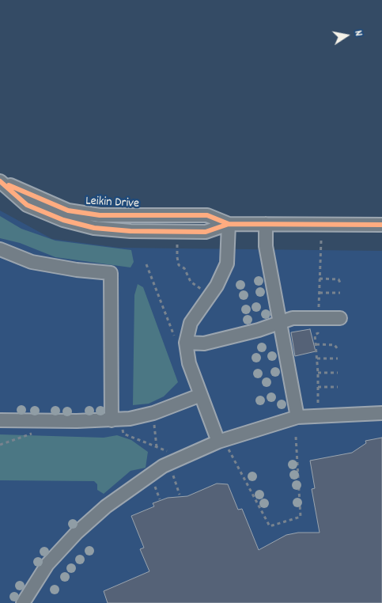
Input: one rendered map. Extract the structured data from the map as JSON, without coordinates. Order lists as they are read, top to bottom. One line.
{"streets":{"street":["Leikin Drive"]},"north":"right"}
